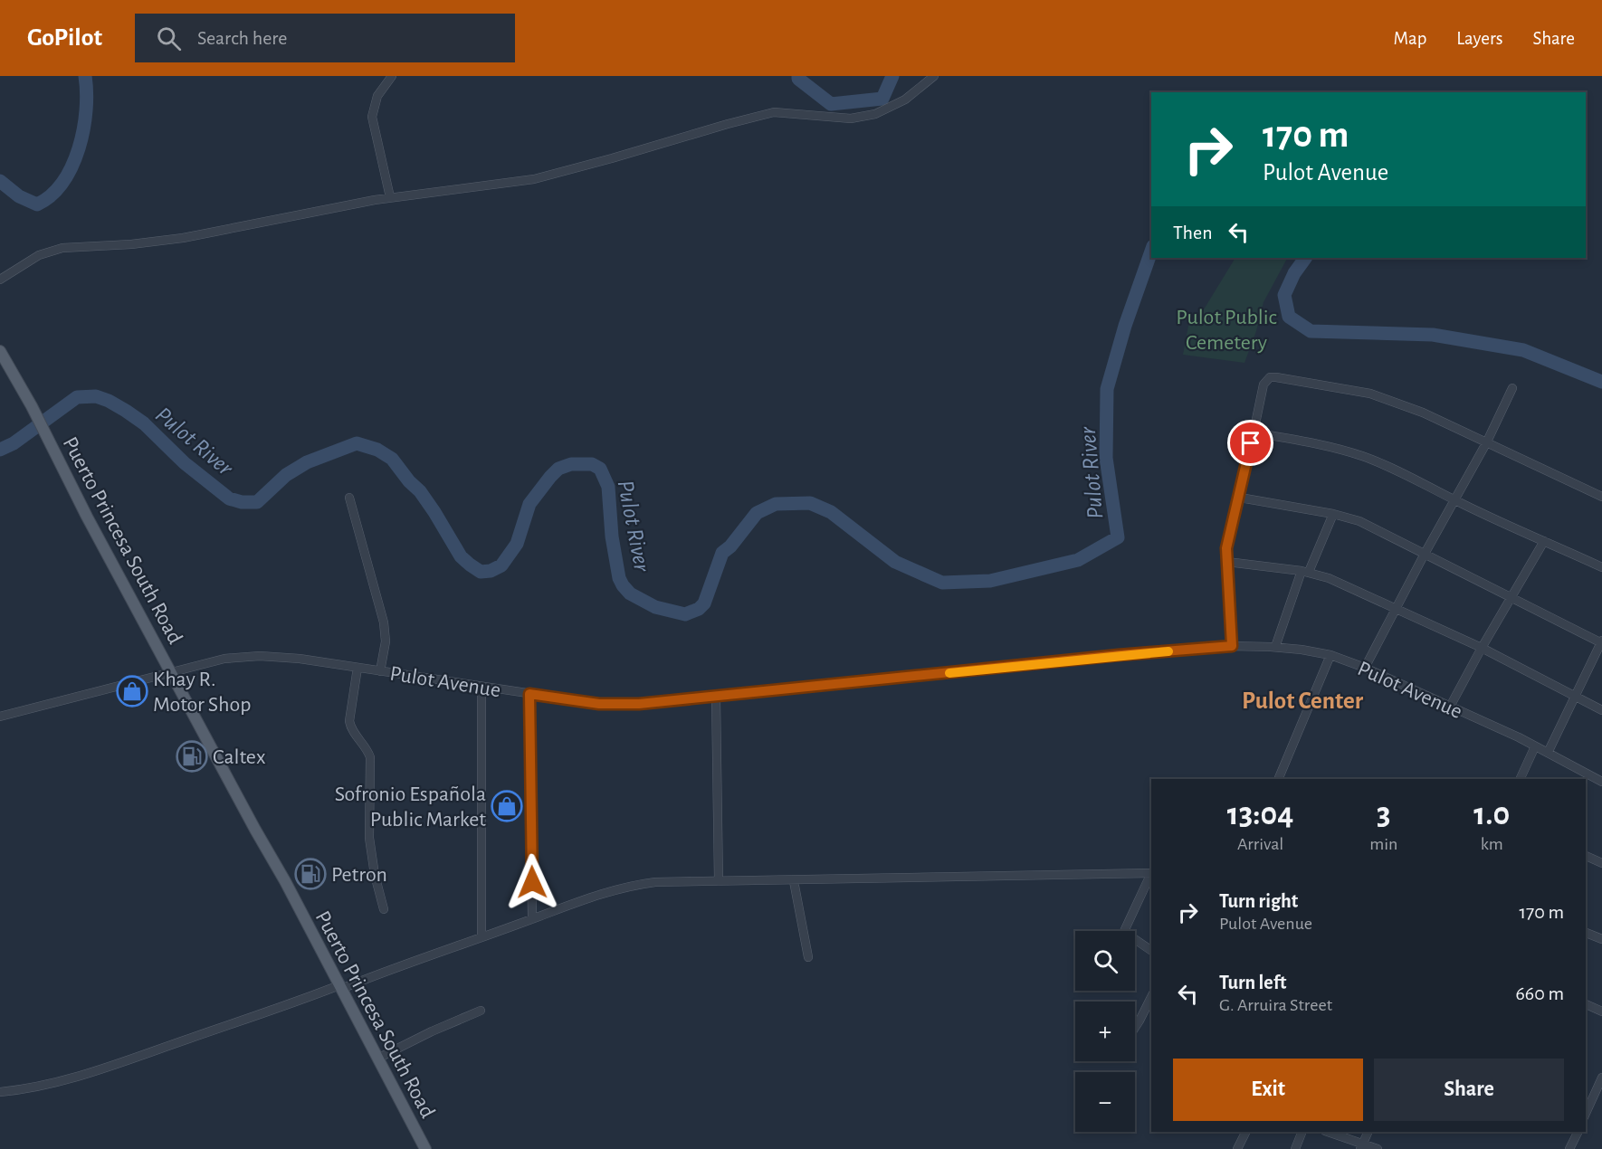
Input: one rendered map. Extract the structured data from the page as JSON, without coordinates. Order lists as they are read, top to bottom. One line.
{"streets":{"main road":["Puerto Princesa South Road"],"street":["Pulot Avenue"]},"crossings":[["Puerto Princesa South Road","Pulot Avenue"]],"districts":["Pulot Center"],"water":["Pulot River"],"parks":["Pulot Public Cemetery"],"places":{"shop":["Khay R. Motor Shop","Sofronio Española Public Market"],"fuel station":["Caltex","Petron"]},"page":{"header":"GoPilot","search":"Search here","nav":["Map","Layers","Share"],"turn":["170 m","Pulot Avenue"],"then":"Then","eta":["13:04","Arrival","3","min","1.0","km"],"list":[{"name":"Turn right","note":"Pulot Avenue","value":"170 m"},{"name":"Turn left","note":"G. Arruira Street","value":"660 m"}],"map_buttons":["+","−"],"buttons":["Exit","Share"]}}
